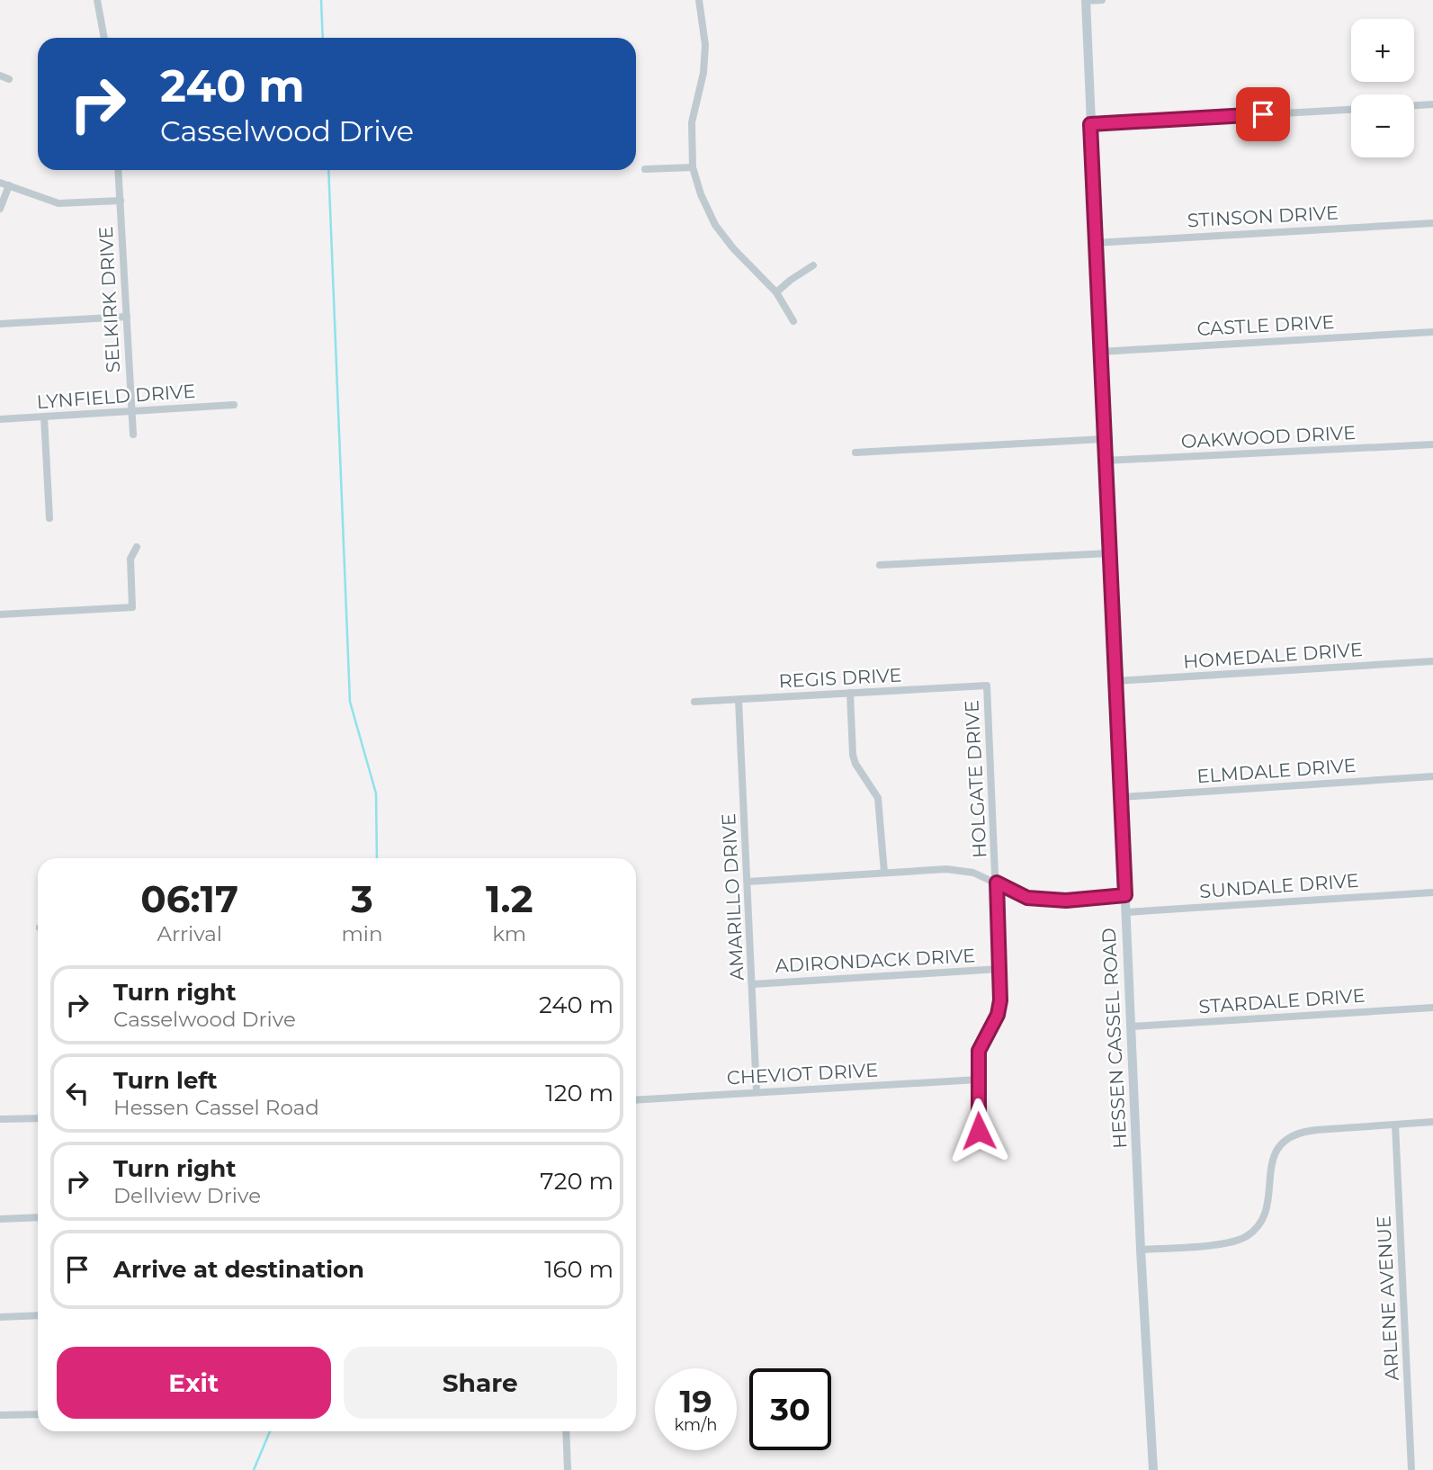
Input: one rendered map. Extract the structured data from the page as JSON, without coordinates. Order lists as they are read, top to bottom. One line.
{"streets":{"main road":["HESSEN CASSEL ROAD"],"street":["STINSON DRIVE","SELKIRK DRIVE","CASTLE DRIVE","LYNFIELD DRIVE","OAKWOOD DRIVE","HOMEDALE DRIVE","REGIS DRIVE","ELMDALE DRIVE","HOLGATE DRIVE","SUNDALE DRIVE","AMARILLO DRIVE","ADIRONDACK DRIVE","STARDALE DRIVE","CHEVIOT DRIVE","ARLENE AVENUE"]},"crossings":[["STINSON DRIVE","HESSEN CASSEL ROAD"],["SELKIRK DRIVE","LYNFIELD DRIVE"],["CASTLE DRIVE","HESSEN CASSEL ROAD"],["OAKWOOD DRIVE","HESSEN CASSEL ROAD"],["HOMEDALE DRIVE","HESSEN CASSEL ROAD"],["REGIS DRIVE","HOLGATE DRIVE"],["REGIS DRIVE","AMARILLO DRIVE"],["ELMDALE DRIVE","HESSEN CASSEL ROAD"],["HOLGATE DRIVE","ADIRONDACK DRIVE"],["HOLGATE DRIVE","CHEVIOT DRIVE"],["SUNDALE DRIVE","HESSEN CASSEL ROAD"],["AMARILLO DRIVE","ADIRONDACK DRIVE"],["AMARILLO DRIVE","CHEVIOT DRIVE"],["STARDALE DRIVE","HESSEN CASSEL ROAD"]],"page":{"map_buttons":["+","−"],"turn":["240 m","Casselwood Drive"],"eta":["06:17","Arrival","3","min","1.2","km"],"list":[{"name":"Turn right","note":"Casselwood Drive","value":"240 m"},{"name":"Turn left","note":"Hessen Cassel Road","value":"120 m"},{"name":"Turn right","note":"Dellview Drive","value":"720 m"},{"name":"Arrive at destination","value":"160 m"}],"buttons":["Exit","Share"],"speed":"19 km/h","limit":"30"}}
